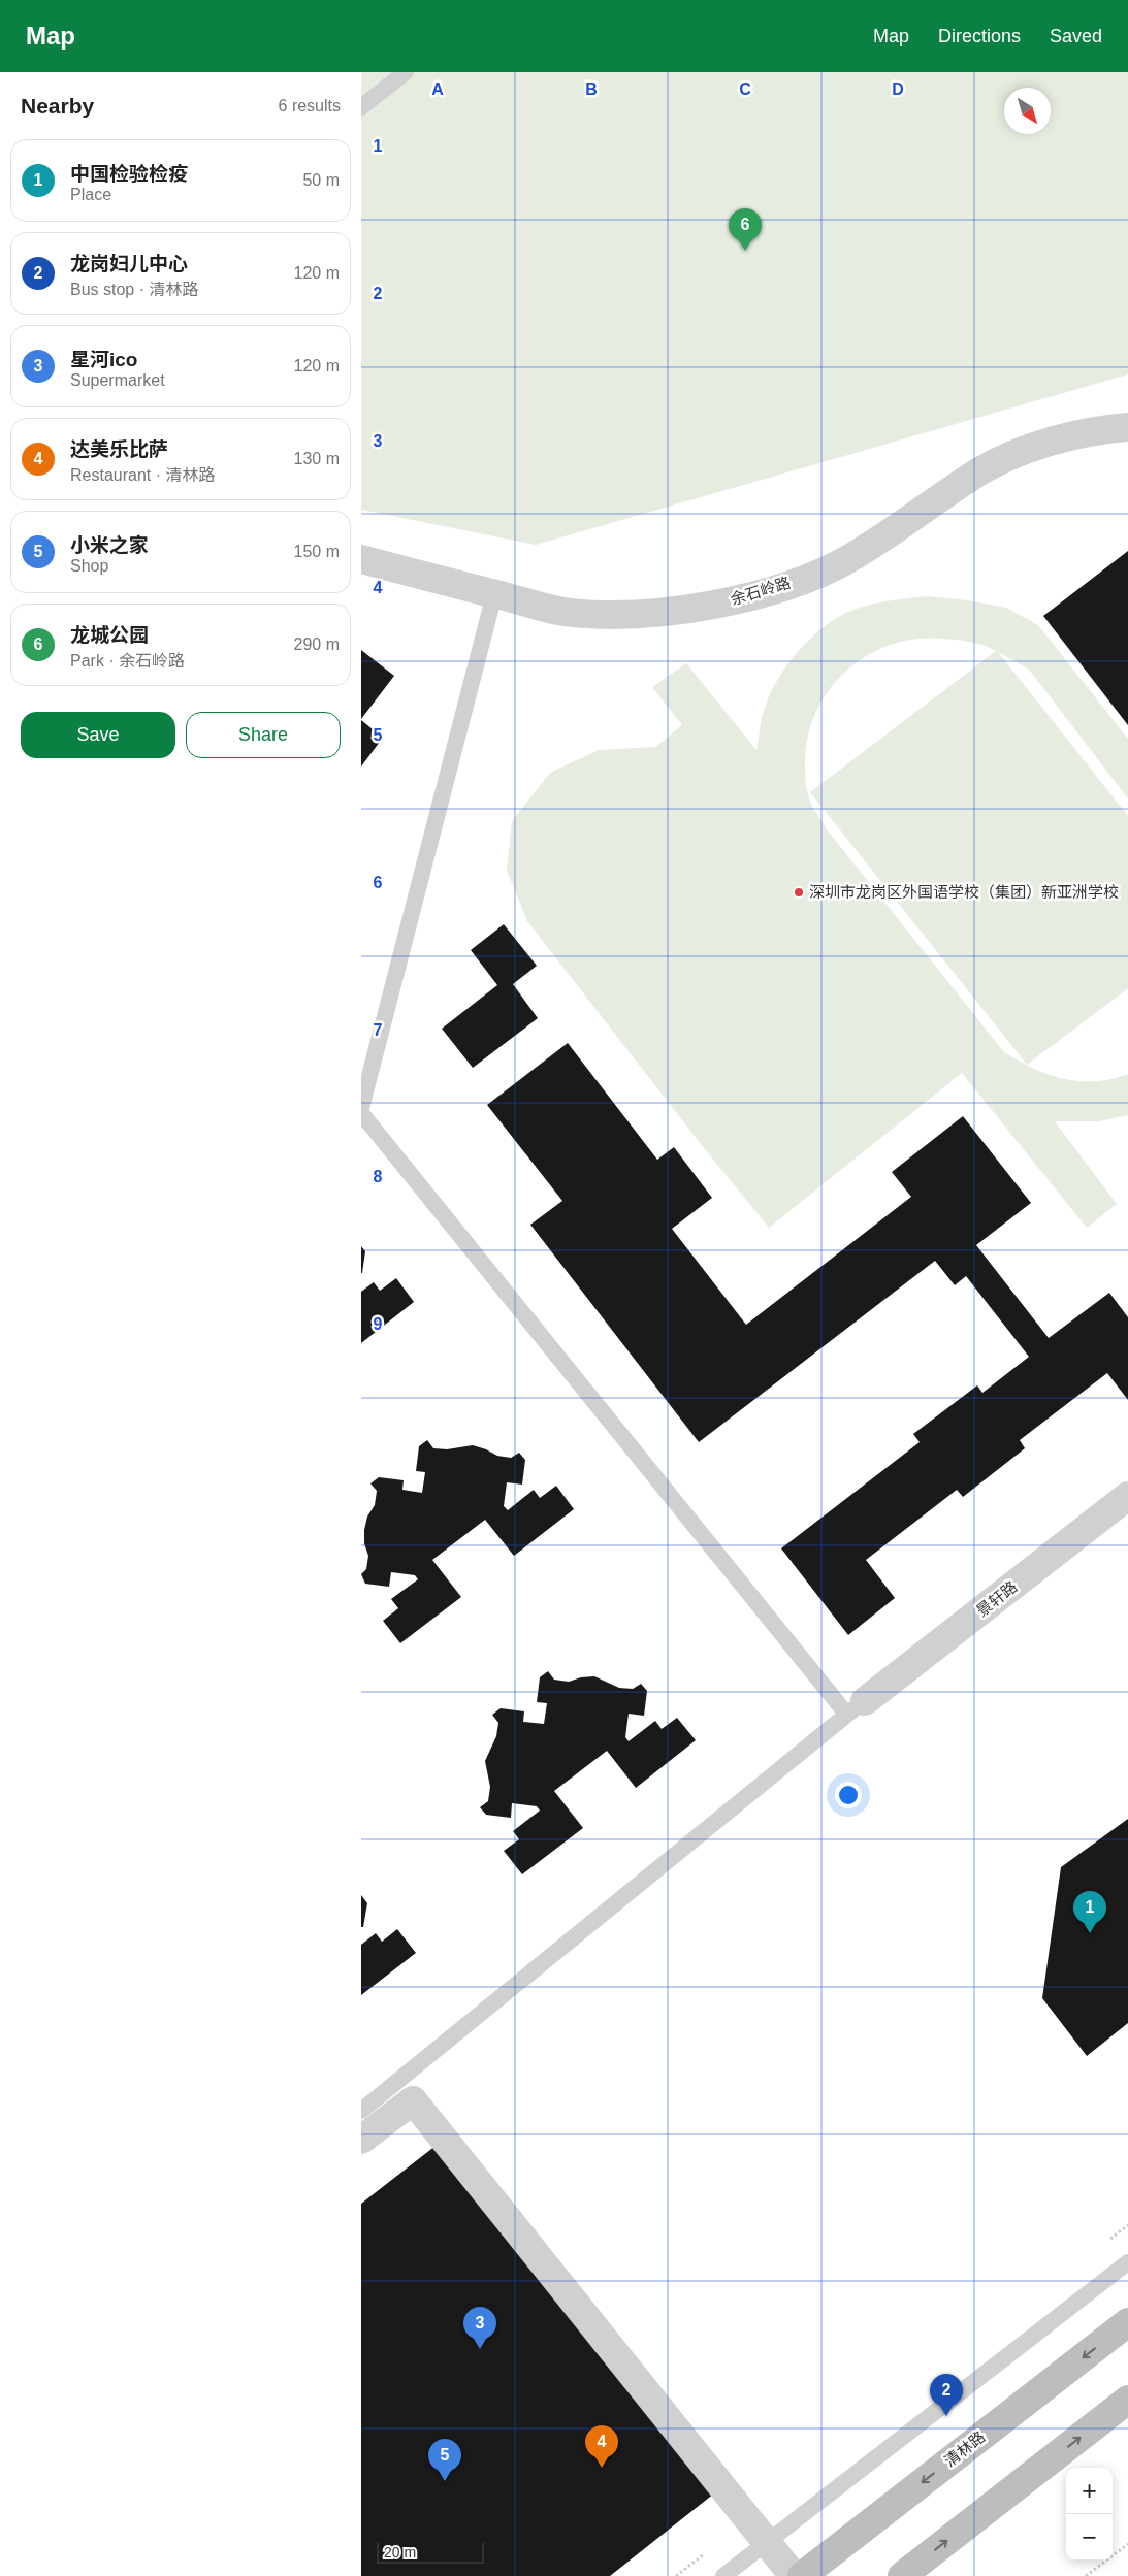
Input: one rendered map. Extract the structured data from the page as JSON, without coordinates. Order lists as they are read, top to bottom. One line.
{"streets":{"main road":["清林路"],"street":["余石岭路","景轩路"]},"places":["深圳市龙岗区外国语学校（集团）新亚洲学校"],"scale_bar":"20 m","north":"bottom right","page":{"header":"Map","nav":["Map","Directions","Saved"],"heading":["Nearby","6 results"],"list":[{"mark":"1","name":"中国检验检疫","note":"Place","value":"50 m"},{"mark":"2","name":"龙岗妇儿中心","note":"Bus stop · 清林路","value":"120 m"},{"mark":"3","name":"星河ico","note":"Supermarket","value":"120 m"},{"mark":"4","name":"达美乐比萨","note":"Restaurant · 清林路","value":"130 m"},{"mark":"5","name":"小米之家","note":"Shop","value":"150 m"},{"mark":"6","name":"龙城公园","note":"Park · 余石岭路","value":"290 m"}],"pins":["6","1","3","2","4","5"],"buttons":["Save","Share"],"map_buttons":["+","−"],"scale":"20 m"},"grid":{"columns":["A","B","C","D"],"rows":["1","2","3","4","5","6","7","8","9"]}}
